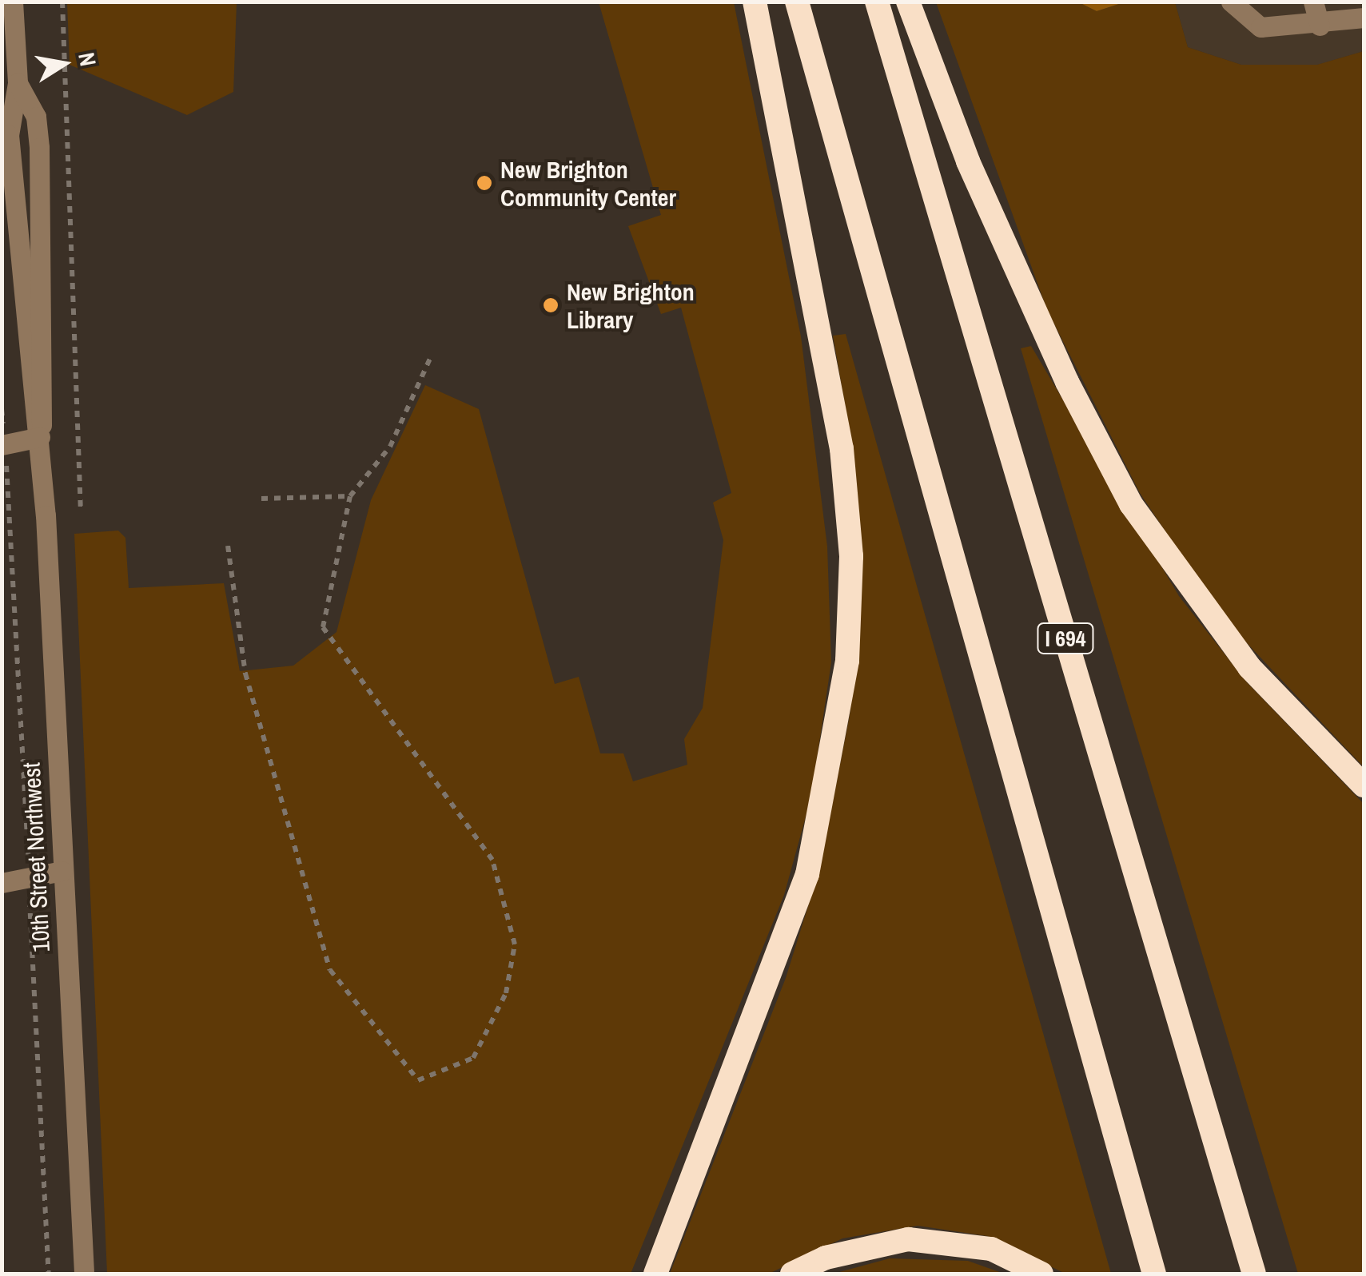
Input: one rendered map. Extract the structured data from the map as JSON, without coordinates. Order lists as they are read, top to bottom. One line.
{"streets":{"highway":["I 694"],"street":["10th Street Northwest"]},"places":["New Brighton Community Center","New Brighton Library"],"north":"right"}
